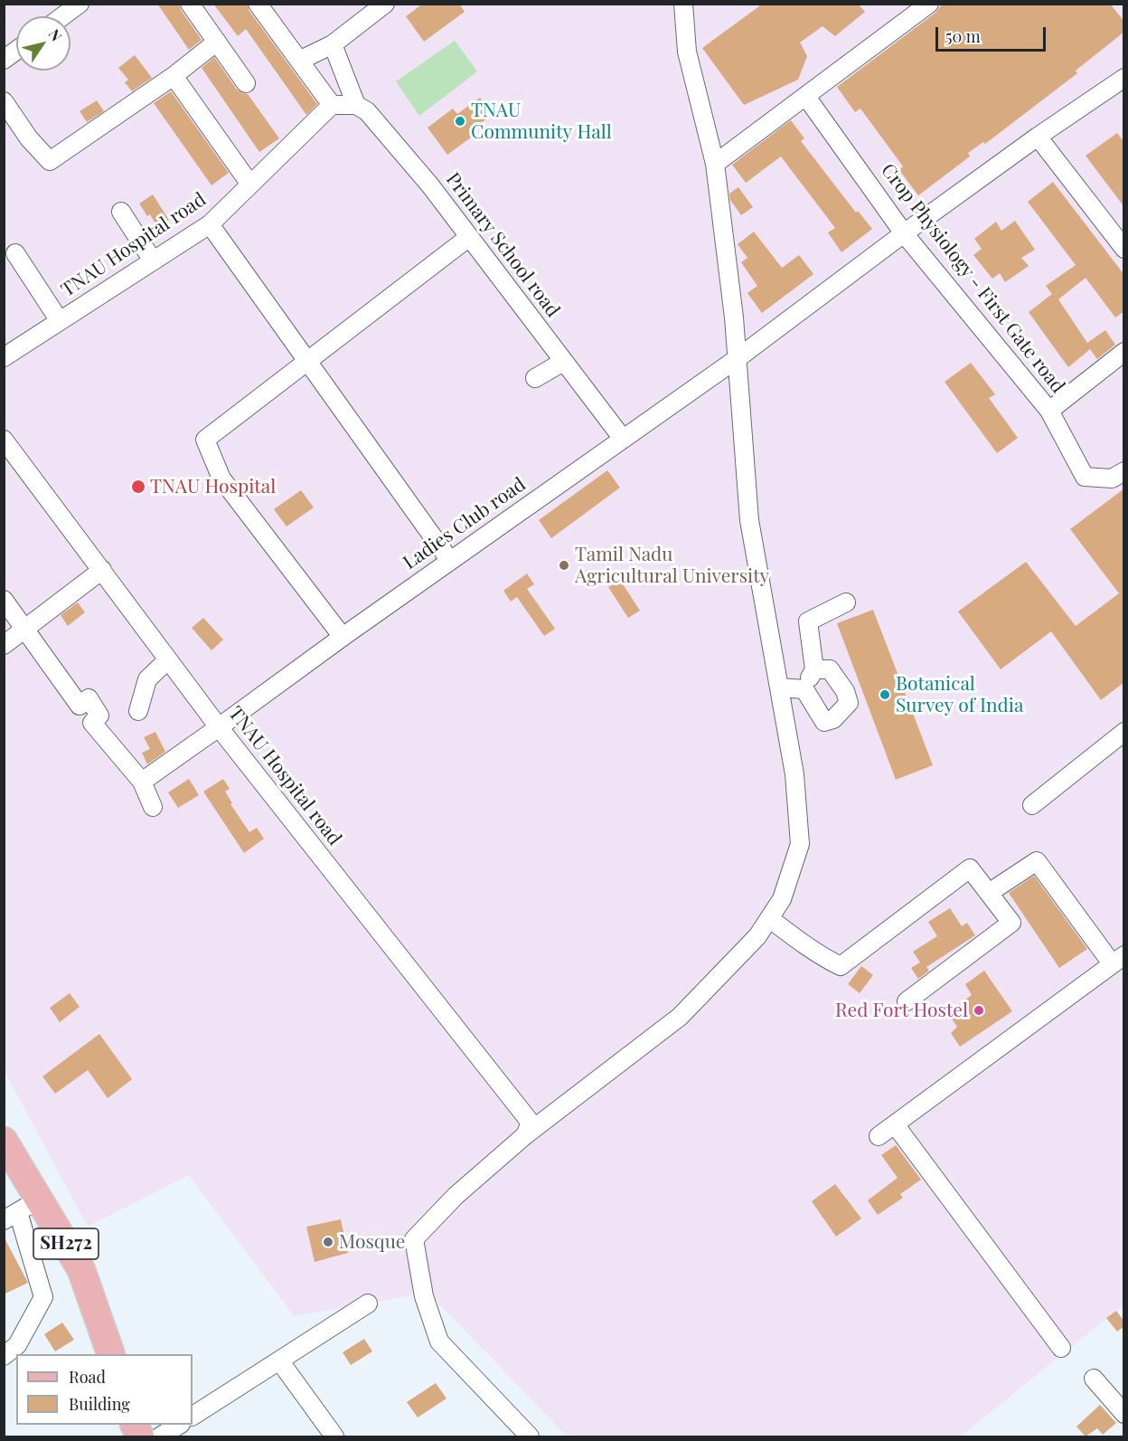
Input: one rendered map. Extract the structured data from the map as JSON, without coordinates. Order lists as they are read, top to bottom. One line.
{"streets":{"main road":["SH272"],"street":["TNAU Hospital road","Primary School road","Crop Physiology - First Gate road","Ladies Club road"]},"crossings":[["TNAU Hospital road","Ladies Club road"],["Primary School road","Ladies Club road"],["Crop Physiology - First Gate road","Ladies Club road"]],"places":["TNAU Community Hall","TNAU Hospital","Tamil Nadu Agricultural University","Botanical Survey of India","Red Fort Hostel","Mosque"],"legend":["Road","Building"],"scale_bar":"50 m","north":"top right"}
